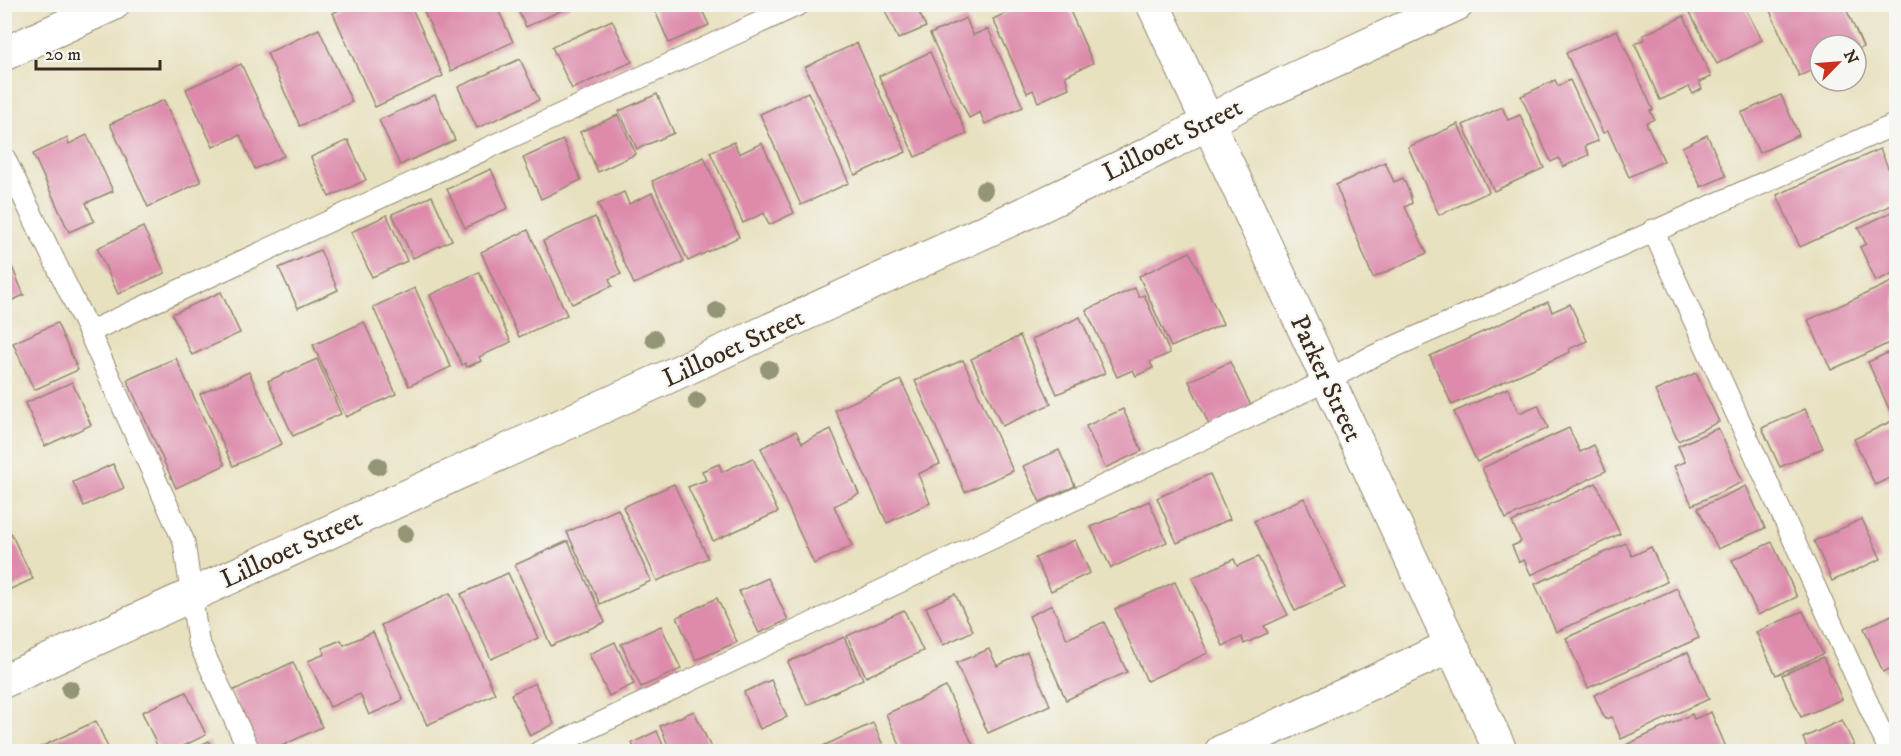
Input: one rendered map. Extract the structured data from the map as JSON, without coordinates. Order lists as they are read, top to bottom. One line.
{"streets":{"street":["Lillooet Street","Parker Street"]},"crossings":[["Lillooet Street","Parker Street"]],"scale_bar":"20 m","north":"top right"}
